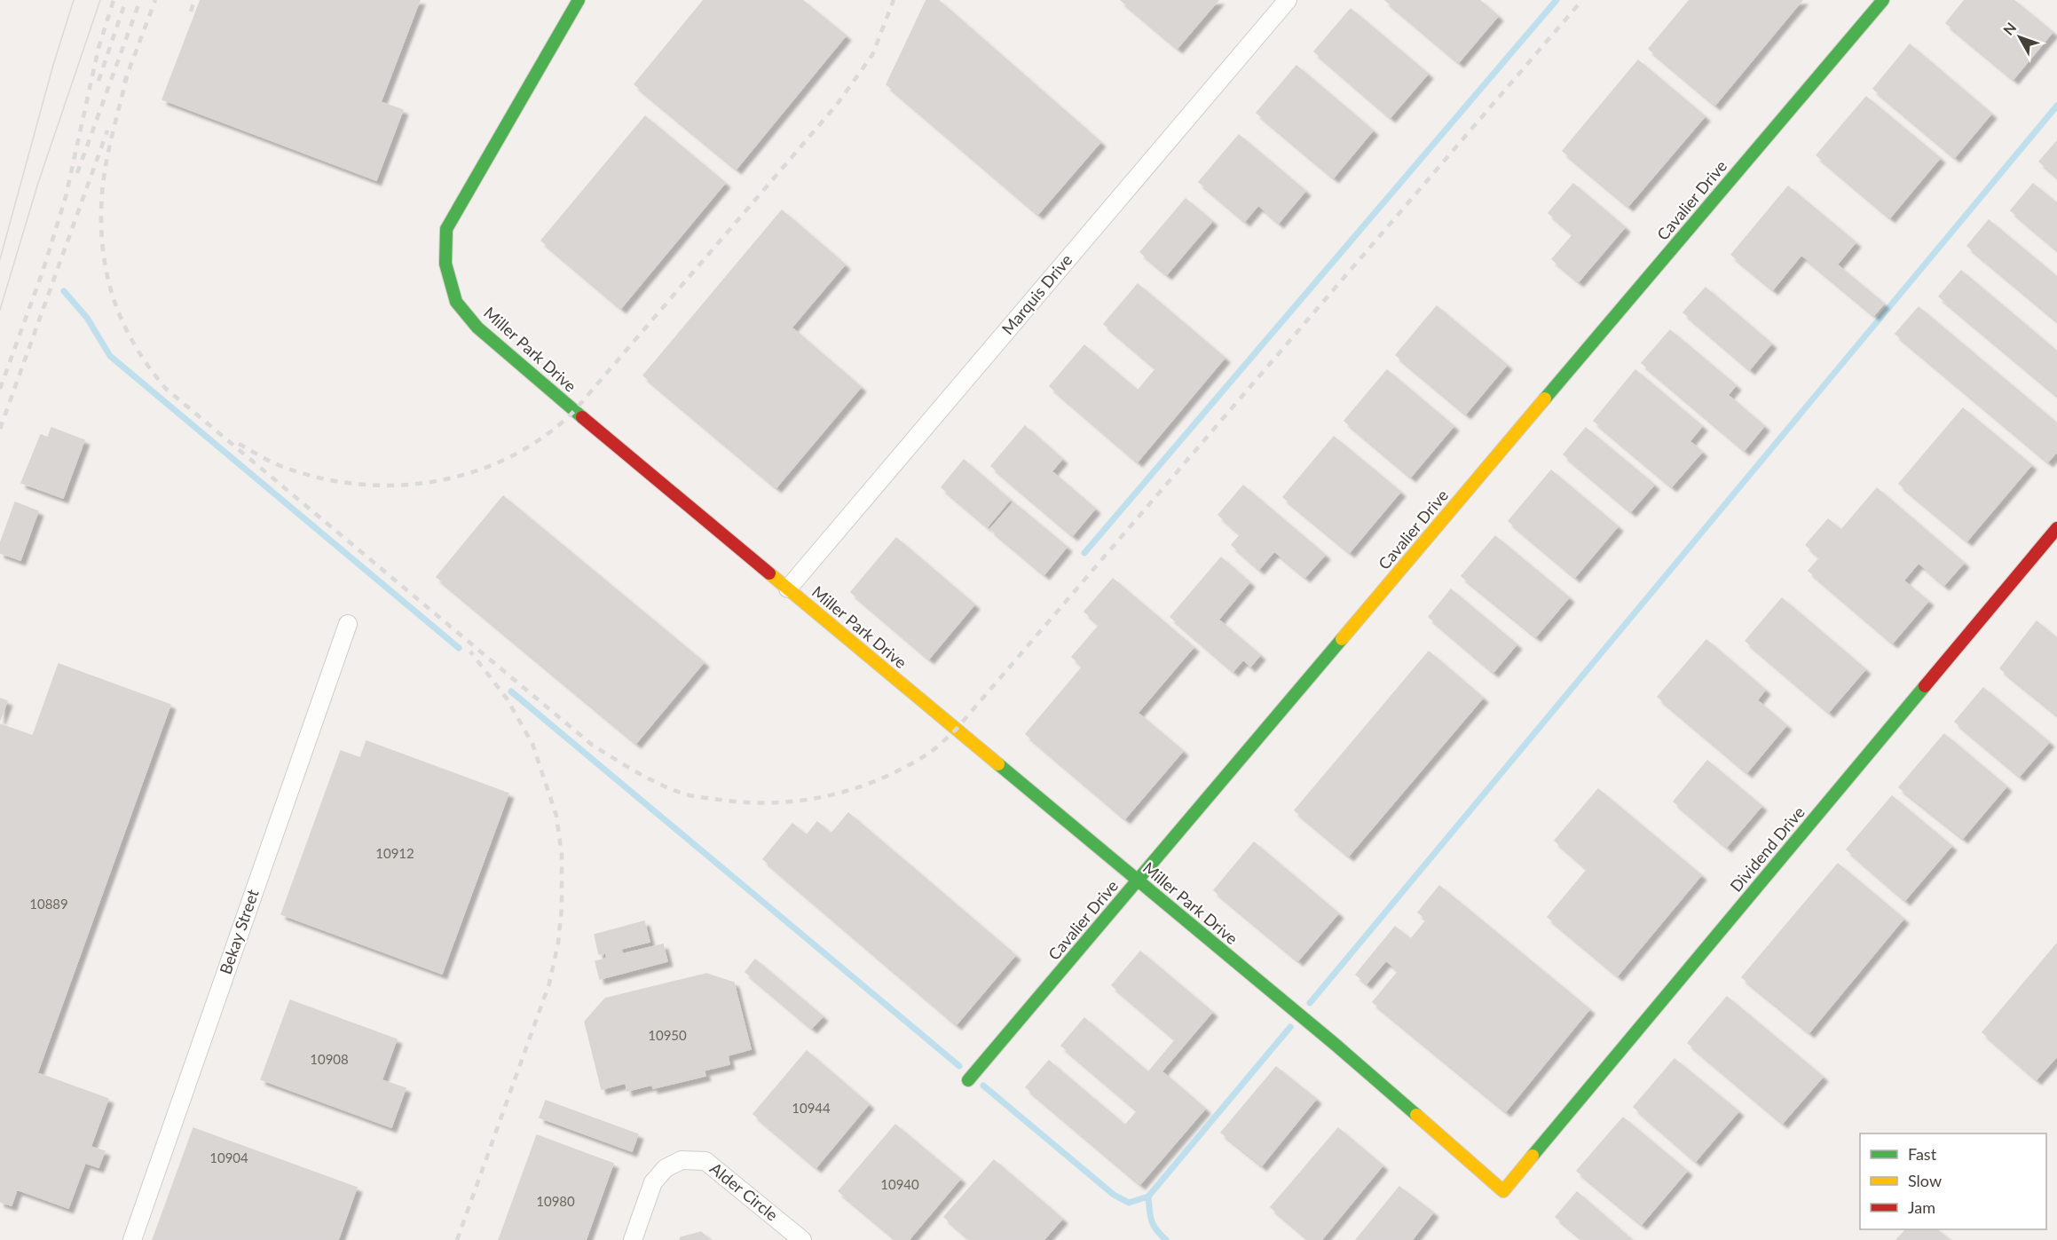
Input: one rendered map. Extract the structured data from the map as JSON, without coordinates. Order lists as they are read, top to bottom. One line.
{"streets":{"street":["Cavalier Drive","Marquis Drive","Miller Park Drive","Dividend Drive","Bekay Street","Alder Circle"]},"crossings":[["Cavalier Drive","Miller Park Drive"],["Marquis Drive","Miller Park Drive"],["Miller Park Drive","Dividend Drive"]],"house_numbers":["10912","10889","10950","10908","10944","10904","10940","10980"],"legend":["Fast","Slow","Jam"],"north":"top left"}
